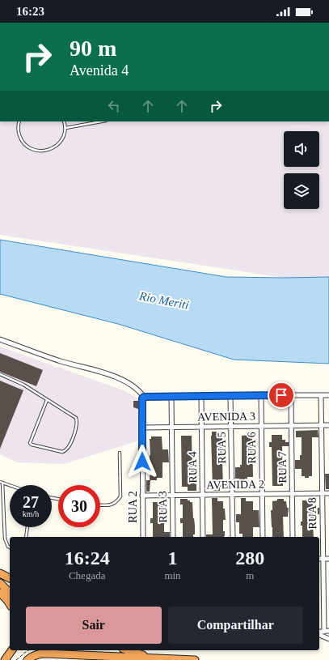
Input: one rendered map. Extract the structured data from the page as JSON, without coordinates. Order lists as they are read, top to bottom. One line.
{"streets":{"street":["AVENIDA 3","RUA 5","RUA 6","RUA 4","RUA 7","AVENIDA 2","RUA 2","RUA 3","RUA 8"]},"crossings":[["AVENIDA 3","RUA 5"],["AVENIDA 3","RUA 6"],["AVENIDA 3","RUA 4"],["AVENIDA 3","RUA 7"],["AVENIDA 3","RUA 2"],["AVENIDA 3","RUA 3"],["AVENIDA 3","RUA 8"],["RUA 5","AVENIDA 2"],["RUA 6","AVENIDA 2"],["RUA 4","AVENIDA 2"],["RUA 7","AVENIDA 2"],["AVENIDA 2","RUA 2"],["AVENIDA 2","RUA 3"],["AVENIDA 2","RUA 8"]],"water":["Rio Meriti"],"page":{"status":"16:23","turn":["90 m","Avenida 4"],"speed":"27 km/h","limit":"30","eta":["16:24","Chegada","1","min","280","m"],"buttons":["Sair","Compartilhar"]}}
